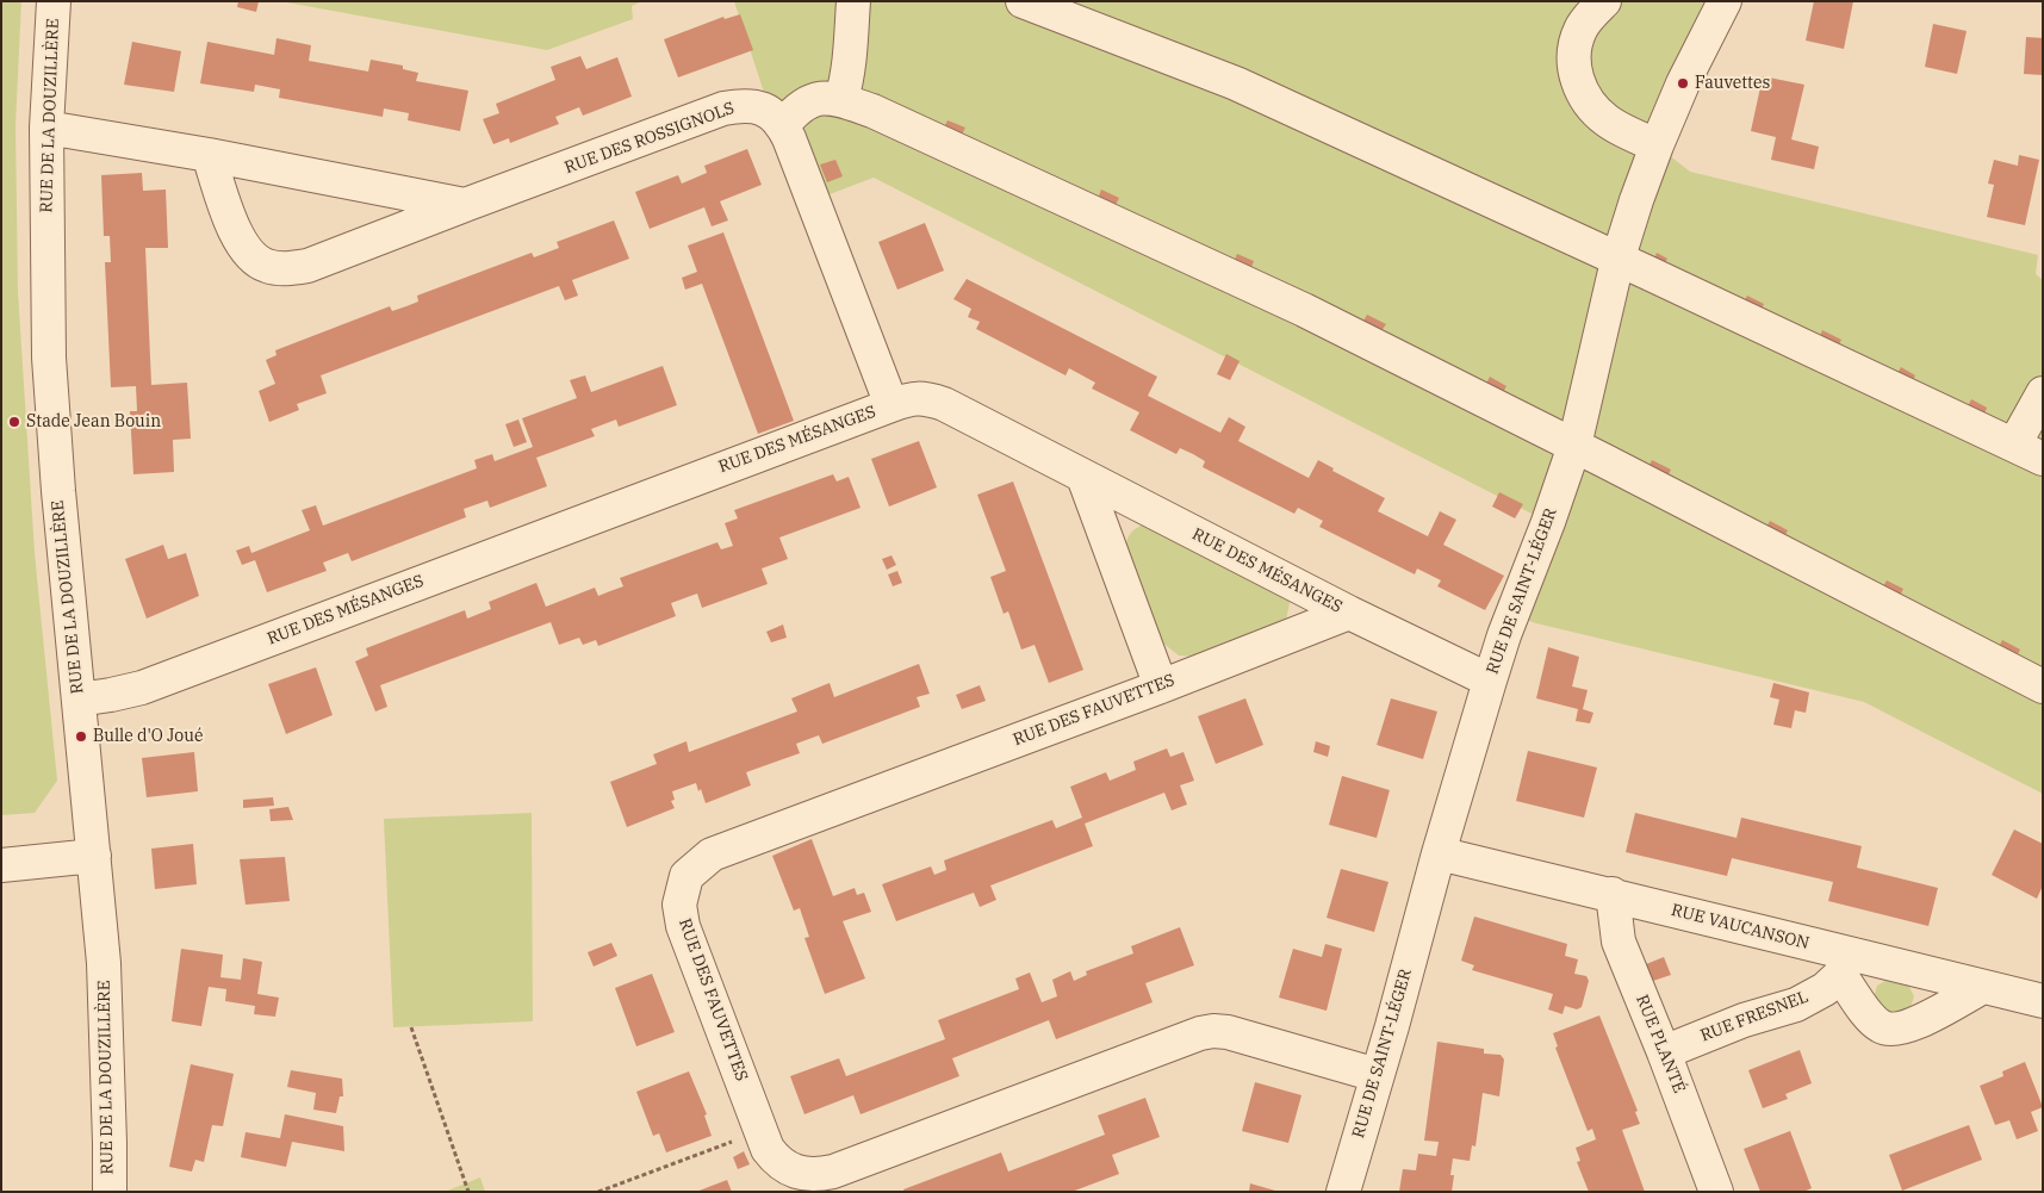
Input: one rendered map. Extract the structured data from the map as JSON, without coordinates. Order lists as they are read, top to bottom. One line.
{"streets":{"street":["RUE DE LA DOUZILLÈRE","RUE DES ROSSIGNOLS","RUE DES MÉSANGES","RUE DE SAINT-LÉGER","RUE DES FAUVETTES","RUE VAUCANSON","RUE FRESNEL","RUE PLANTÉ"]},"crossings":[["RUE DE LA DOUZILLÈRE","RUE DES MÉSANGES"],["RUE DES MÉSANGES","RUE DE SAINT-LÉGER"],["RUE DES MÉSANGES","RUE DES FAUVETTES"],["RUE DE SAINT-LÉGER","RUE DES FAUVETTES"],["RUE DE SAINT-LÉGER","RUE VAUCANSON"],["RUE VAUCANSON","RUE FRESNEL"],["RUE VAUCANSON","RUE PLANTÉ"],["RUE FRESNEL","RUE PLANTÉ"]],"places":["Fauvettes","Stade Jean Bouin","Bulle d'O Joué"]}
